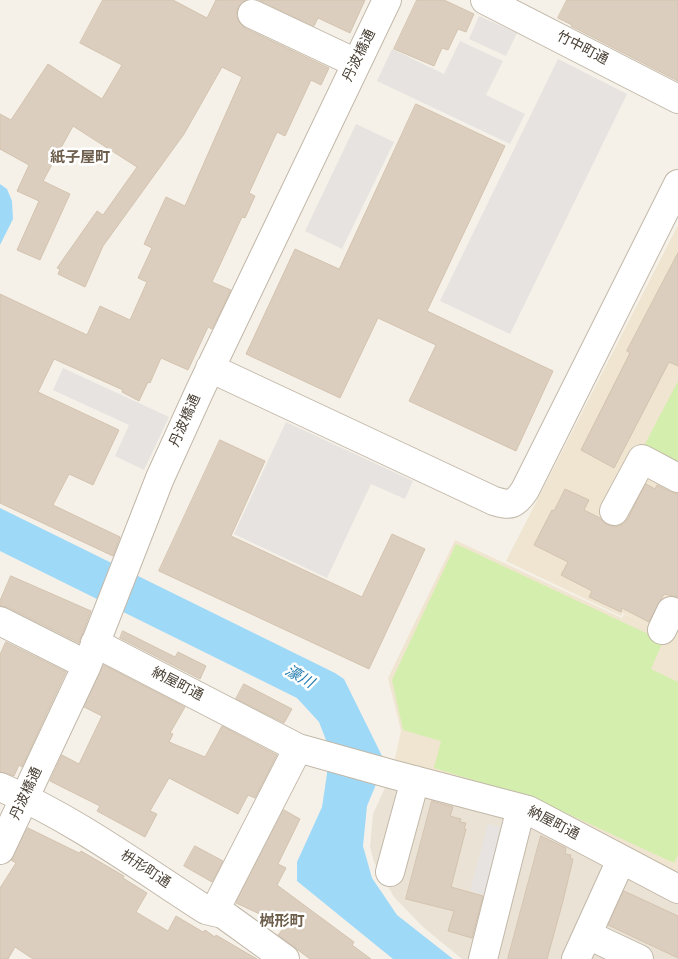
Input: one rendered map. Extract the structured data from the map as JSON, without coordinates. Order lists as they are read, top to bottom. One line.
{"streets":{"street":["竹中町通","丹波橋通","納屋町通","枡形町通"]},"crossings":[["丹波橋通","納屋町通"],["丹波橋通","枡形町通"]],"districts":["紙子屋町","桝形町"],"water":["濠川"]}
